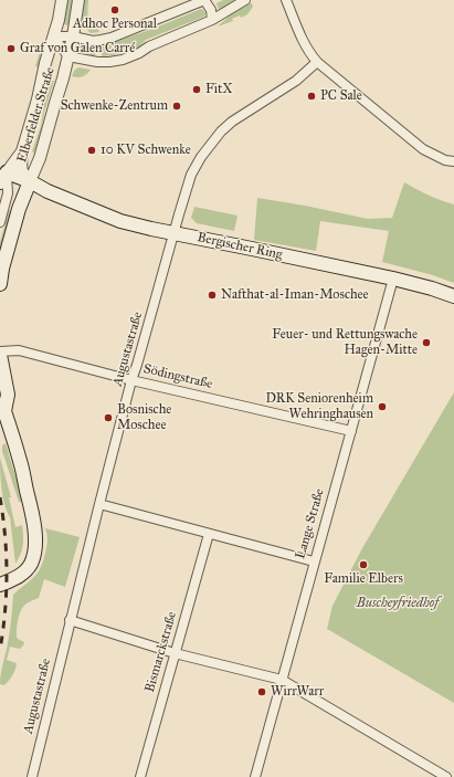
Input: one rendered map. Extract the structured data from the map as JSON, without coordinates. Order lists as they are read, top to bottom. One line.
{"streets":{"main road":["Bergischer Ring"],"street":["Elberfelder Straße","Augustastraße","Södingstraße","Lange Straße","Bismarckstraße"]},"crossings":[["Elberfelder Straße","Bergischer Ring"],["Bergischer Ring","Augustastraße"],["Bergischer Ring","Lange Straße"],["Augustastraße","Södingstraße"],["Södingstraße","Lange Straße"]],"parks":["Buscheyfriedhof"],"places":["Adhoc Personal","Graf von Galen Carré","FitX","PC Sale","Schwenke-Zentrum","10 KV Schwenke","Nafthat-al-Iman-Moschee","Feuer- und Rettungswache Hagen-Mitte","DRK Seniorenheim Wehringhausen","Bosnische Moschee","Familie Elbers","WirrWarr"]}
